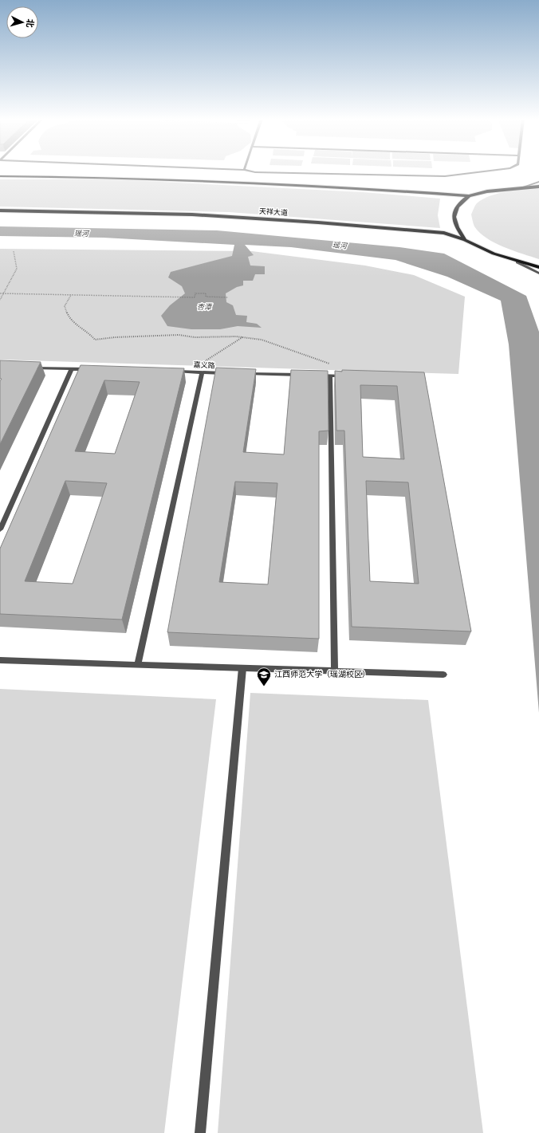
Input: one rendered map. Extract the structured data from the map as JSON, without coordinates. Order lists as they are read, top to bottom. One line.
{"streets":{"main road":["天祥大道"],"street":["嘉义路"]},"water":["瑶河","杏潭"],"places":{"school or university":["江西师范大学（瑶湖校区）"]},"north":"right"}
